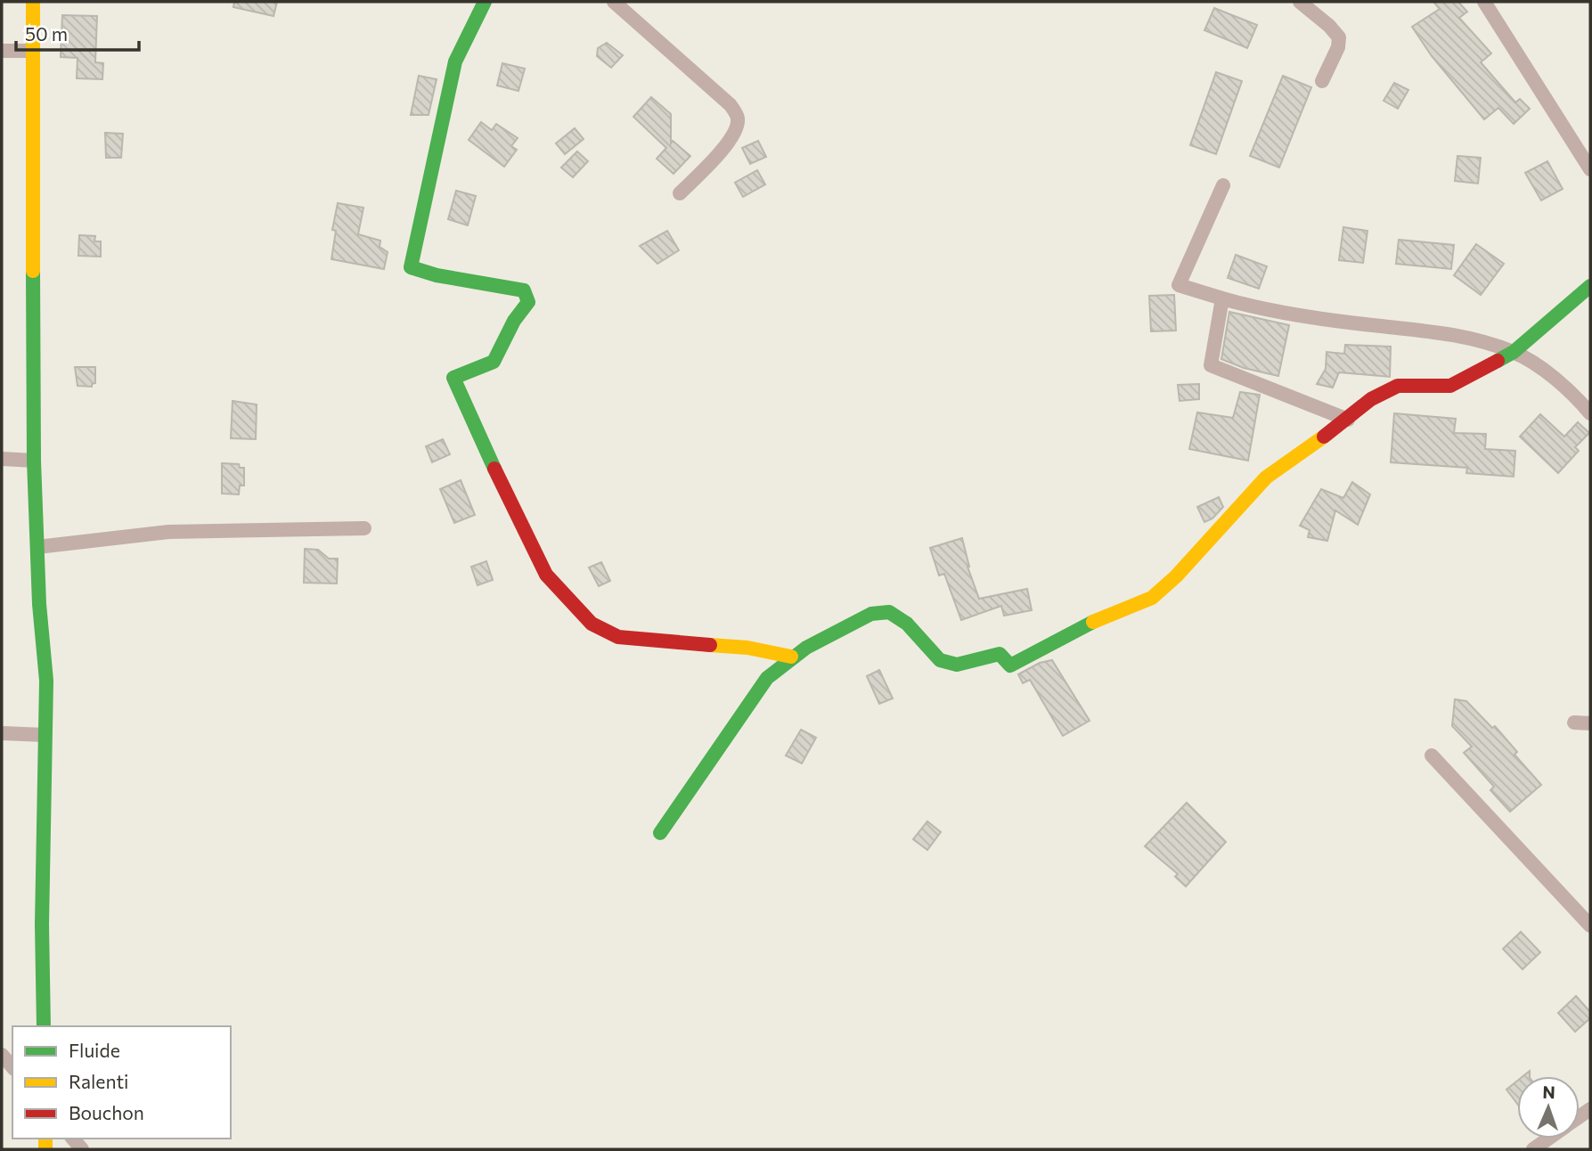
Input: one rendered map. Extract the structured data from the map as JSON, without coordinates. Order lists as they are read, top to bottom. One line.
{"legend":["Fluide","Ralenti","Bouchon"],"scale_bar":"50 m","north":"top"}
